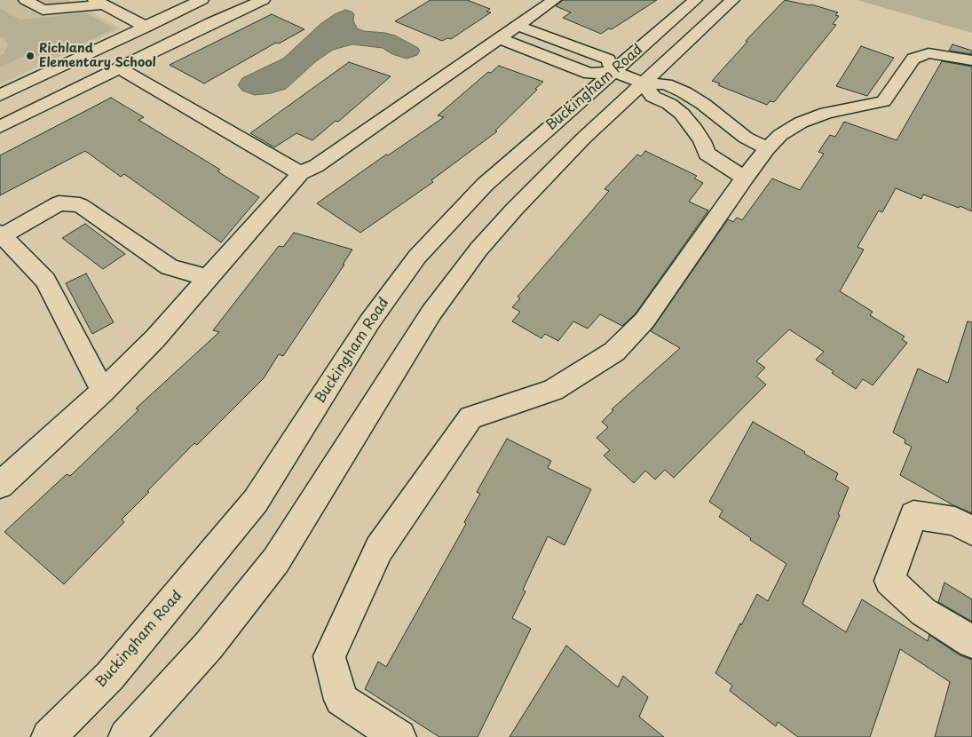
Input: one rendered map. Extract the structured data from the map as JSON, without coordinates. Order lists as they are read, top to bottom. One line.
{"streets":{"street":["Buckingham Road"]},"places":["Richland Elementary School"]}
